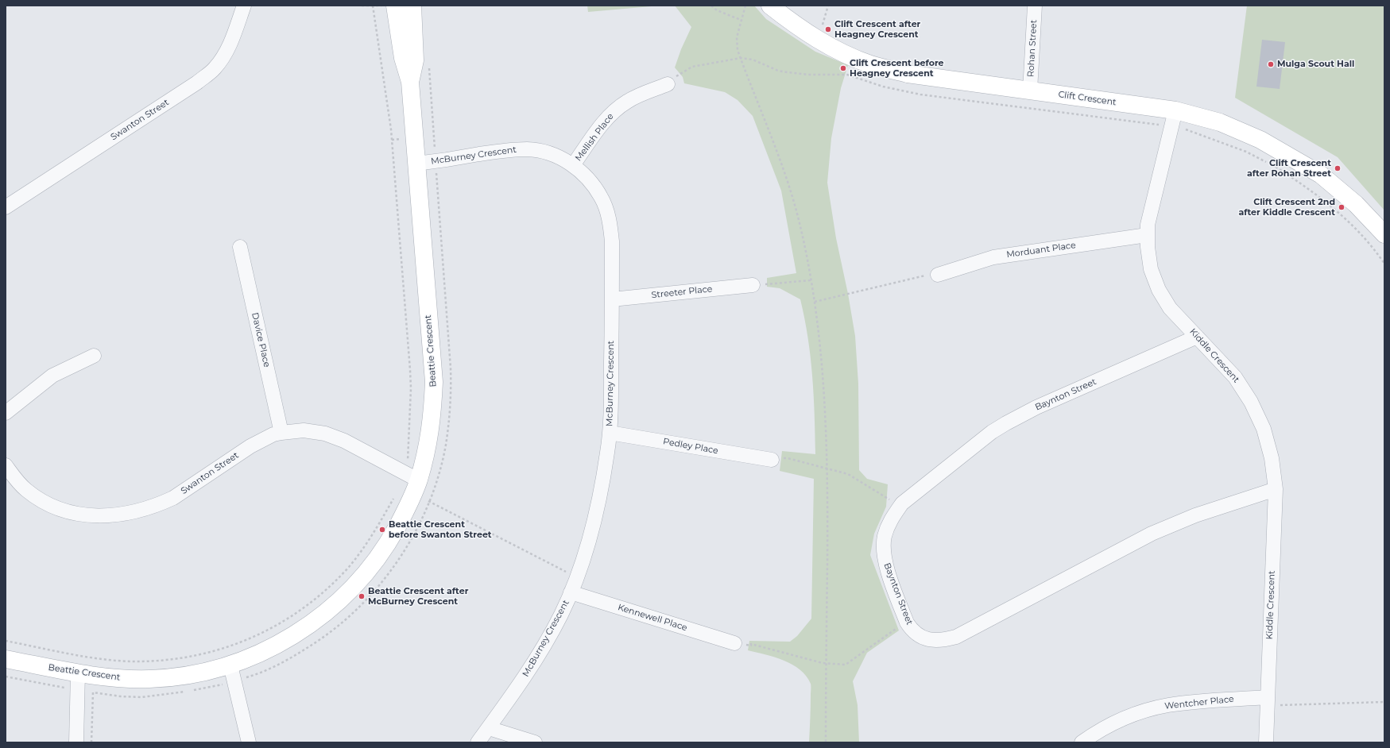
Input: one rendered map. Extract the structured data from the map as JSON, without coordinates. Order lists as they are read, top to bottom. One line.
{"streets":{"street":["Rohan Street","Clift Crescent","Swanton Street","Mellish Place","McBurney Crescent","Morduant Place","Streeter Place","Davice Place","Beattie Crescent","Kiddle Crescent","Baynton Street","Pedley Place","Kennewell Place","Wentcher Place"]},"crossings":[["Rohan Street","Clift Crescent"],["Clift Crescent","Kiddle Crescent"],["Swanton Street","Davice Place"],["Swanton Street","Beattie Crescent"],["Mellish Place","McBurney Crescent"],["McBurney Crescent","Streeter Place"],["McBurney Crescent","Beattie Crescent"],["McBurney Crescent","Pedley Place"],["McBurney Crescent","Kennewell Place"],["Morduant Place","Kiddle Crescent"],["Kiddle Crescent","Baynton Street"],["Kiddle Crescent","Wentcher Place"]],"places":["Clift Crescent after Heagney Crescent","Mulga Scout Hall","Clift Crescent before Heagney Crescent","Clift Crescent after Rohan Street","Clift Crescent 2nd after Kiddle Crescent","Beattie Crescent before Swanton Street","Beattie Crescent after McBurney Crescent"]}
